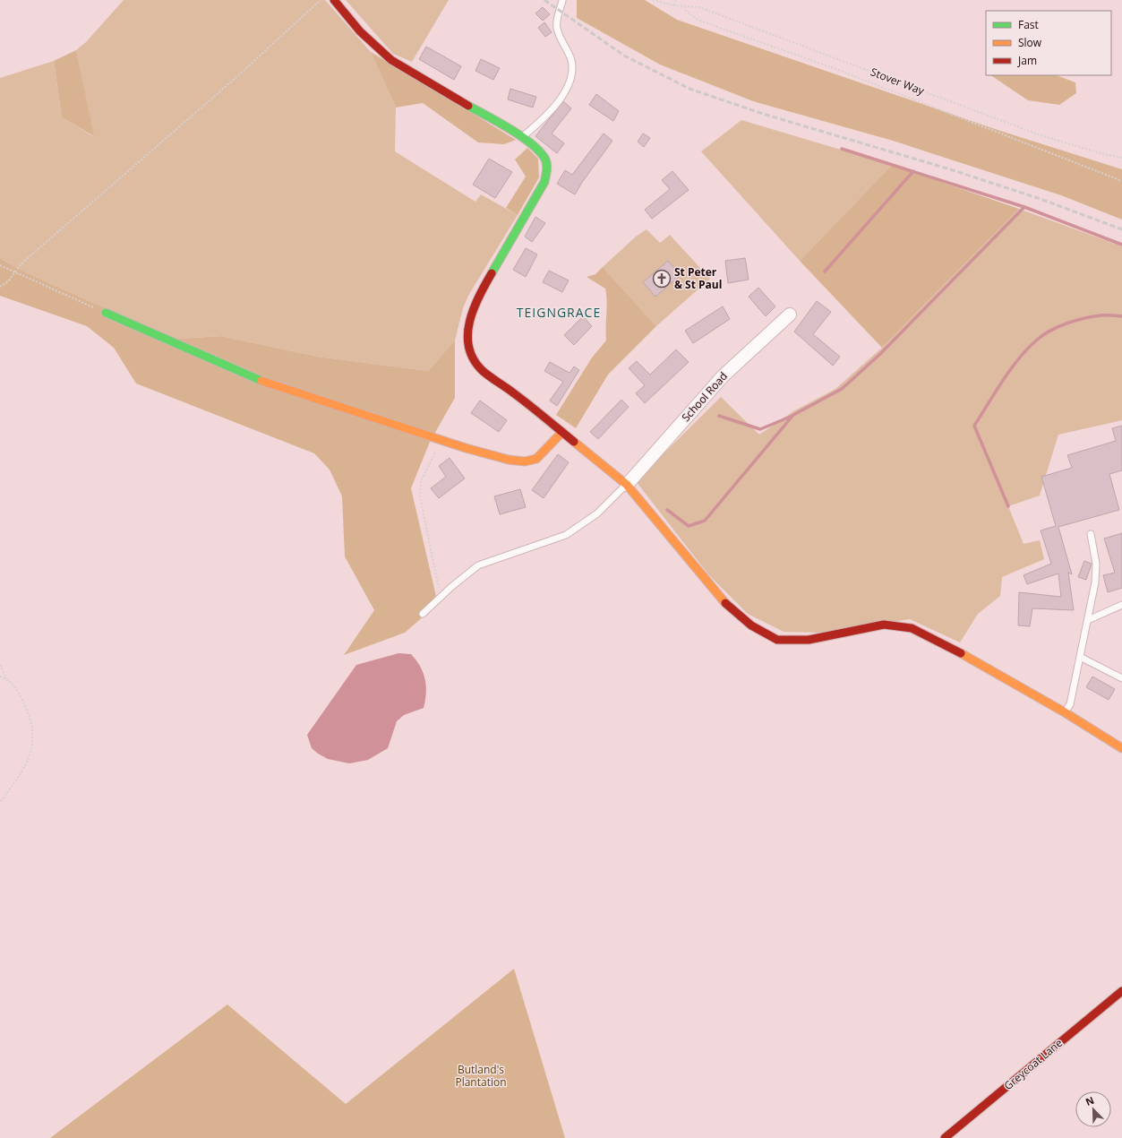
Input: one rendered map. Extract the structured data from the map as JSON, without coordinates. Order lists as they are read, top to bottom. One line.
{"streets":{"street":["School Road","Greycoat Lane"],"path":["Stover Way"]},"districts":["TEIGNGRACE"],"parks":["Butland's Plantation"],"places":{"church":["St Peter & St Paul"]},"legend":["Fast","Slow","Jam"],"north":"top left"}
